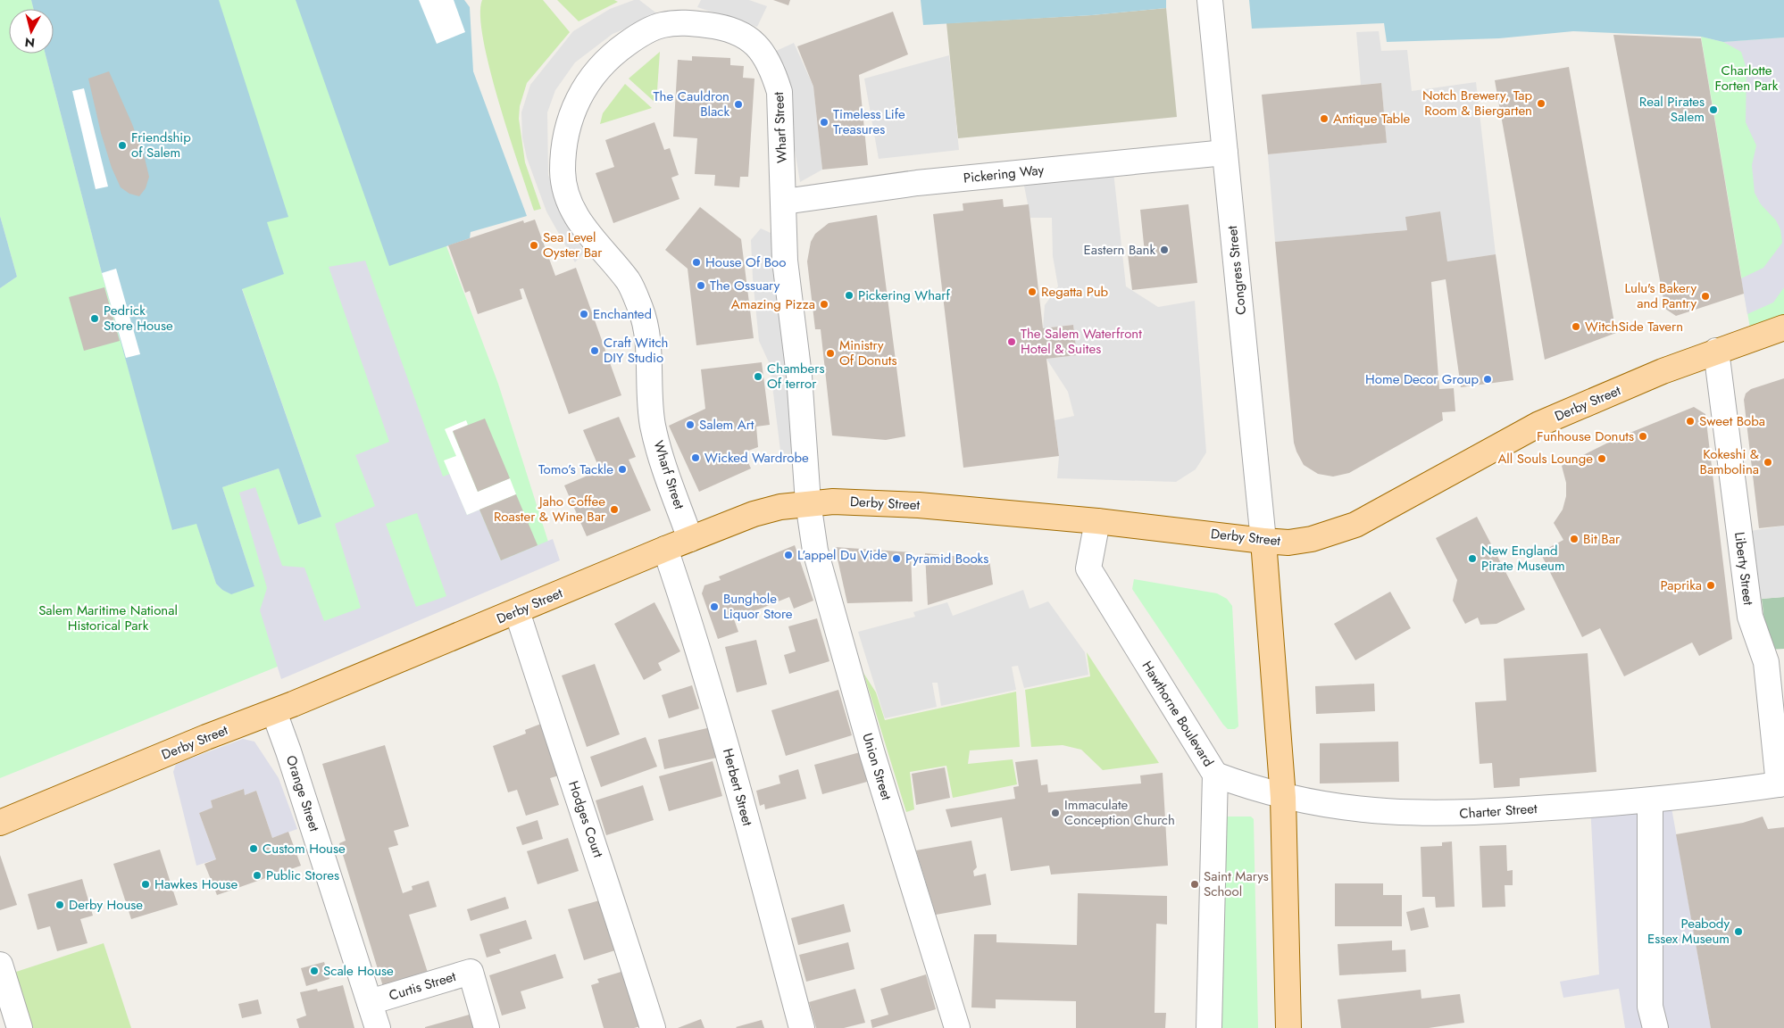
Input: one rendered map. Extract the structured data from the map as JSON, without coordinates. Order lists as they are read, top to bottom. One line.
{"streets":{"main road":["Derby Street"],"street":["Wharf Street","Pickering Way","Congress Street","Liberty Street","Hawthorne Boulevard","Union Street","Herbert Street","Orange Street","Charter Street","Hodges Court","Curtis Street"]},"crossings":[["Wharf Street","Pickering Way"],["Wharf Street","Derby Street"],["Wharf Street","Union Street"],["Pickering Way","Congress Street"],["Congress Street","Derby Street"],["Derby Street","Liberty Street"],["Derby Street","Hawthorne Boulevard"],["Derby Street","Union Street"],["Derby Street","Herbert Street"],["Derby Street","Orange Street"],["Derby Street","Hodges Court"],["Liberty Street","Charter Street"],["Hawthorne Boulevard","Charter Street"],["Orange Street","Curtis Street"]],"parks":["Charlotte Forten Park","Salem Maritime National Historical Park"],"places":["Notch Brewery, Tap Room & Biergarten","The Cauldron Black","Real Pirates Salem","Antique Table","Timeless Life Treasures","Friendship of Salem","Sea Level Oyster Bar","Eastern Bank","House Of Boo","The Ossuary","Regatta Pub","Pickering Wharf","Lulu's Bakery and Pantry","Amazing Pizza","Enchanted","Pedrick Store House","WitchSide Tavern","The Salem Waterfront Hotel & Suites","Craft Witch DIY Studio","Ministry Of Donuts","Chambers Of terror","Home Decor Group","Sweet Boba","Salem Art","Funhouse Donuts","Wicked Wardrobe","All Souls Lounge","Kokeshi & Bambolina","Tomo’s Tackle","Jaho Coffee Roaster & Wine Bar","Bit Bar","L’appel Du Vide","Pyramid Books","New England Pirate Museum","Paprika","Bunghole Liquor Store","Immaculate Conception Church","Custom House","Public Stores","Hawkes House","Saint Marys School","Derby House","Peabody Essex Museum","Scale House"],"north":"bottom"}
